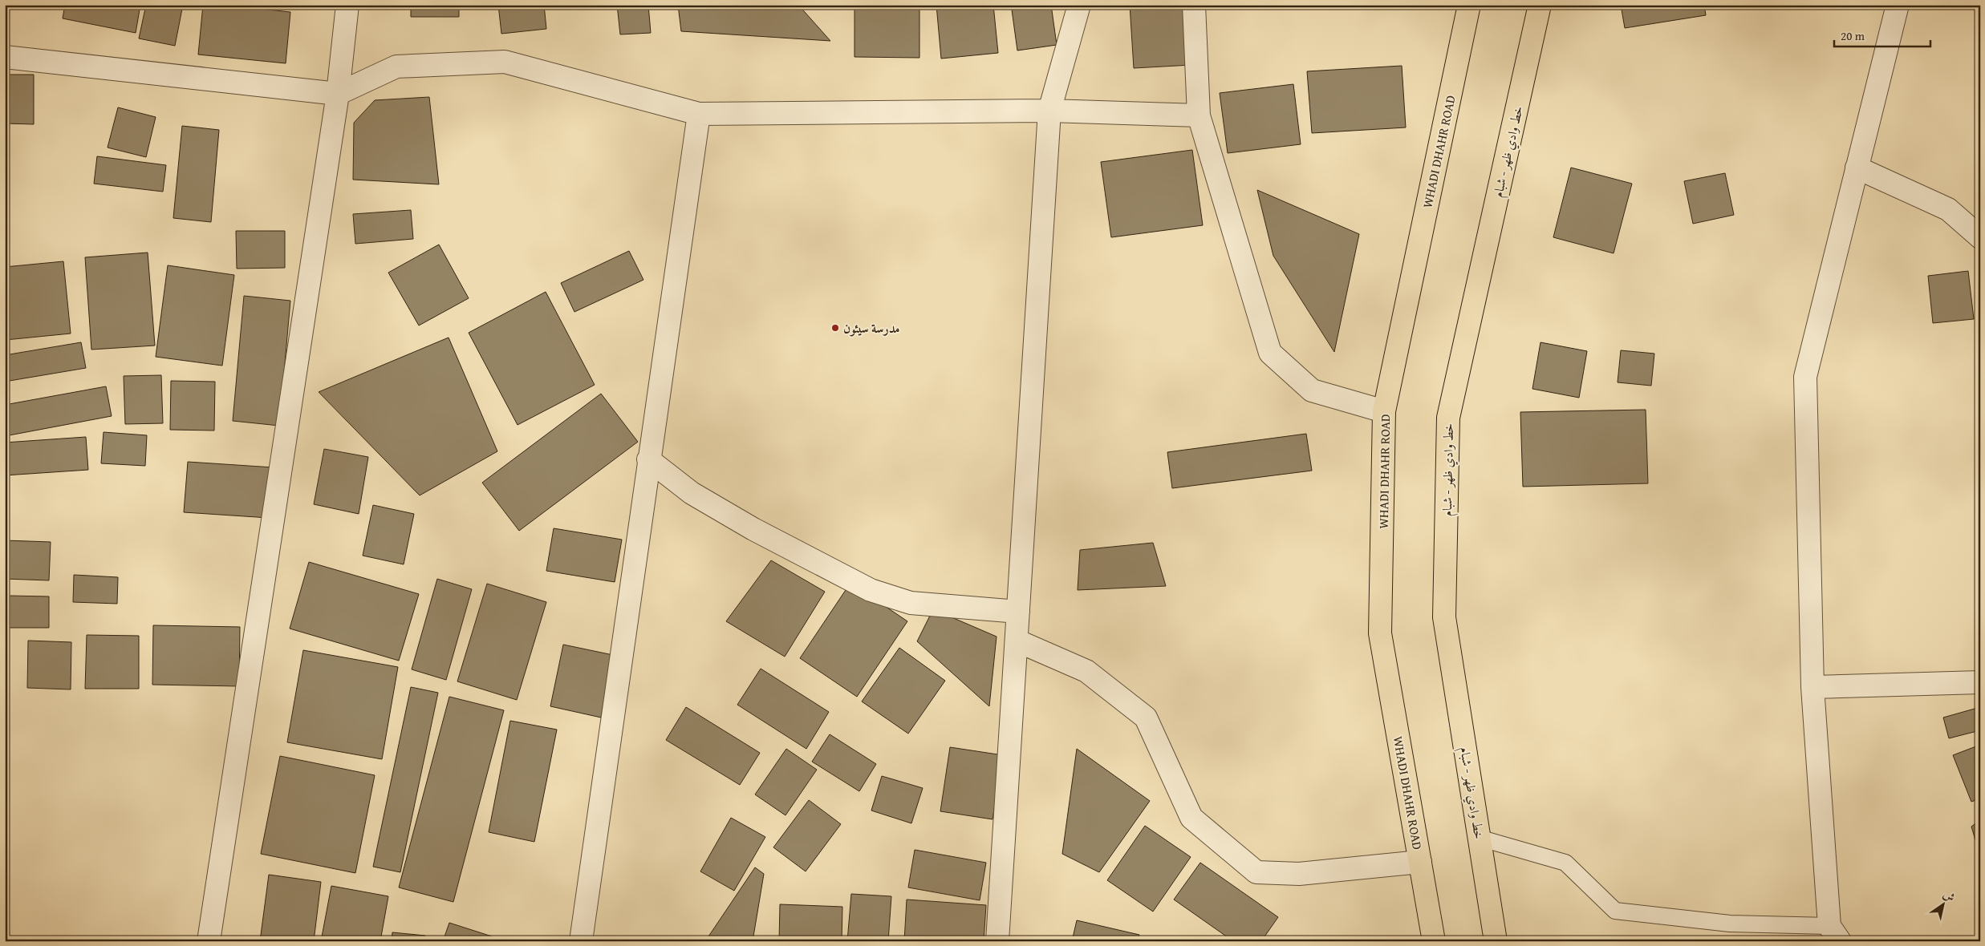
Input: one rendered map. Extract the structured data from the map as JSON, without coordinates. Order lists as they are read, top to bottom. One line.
{"streets":{"main road":["WHADI DHAHR ROAD","خط وادي ظهر - شبام"]},"places":["مدرسة سيئون"],"scale_bar":"20 m","north":"top right"}
